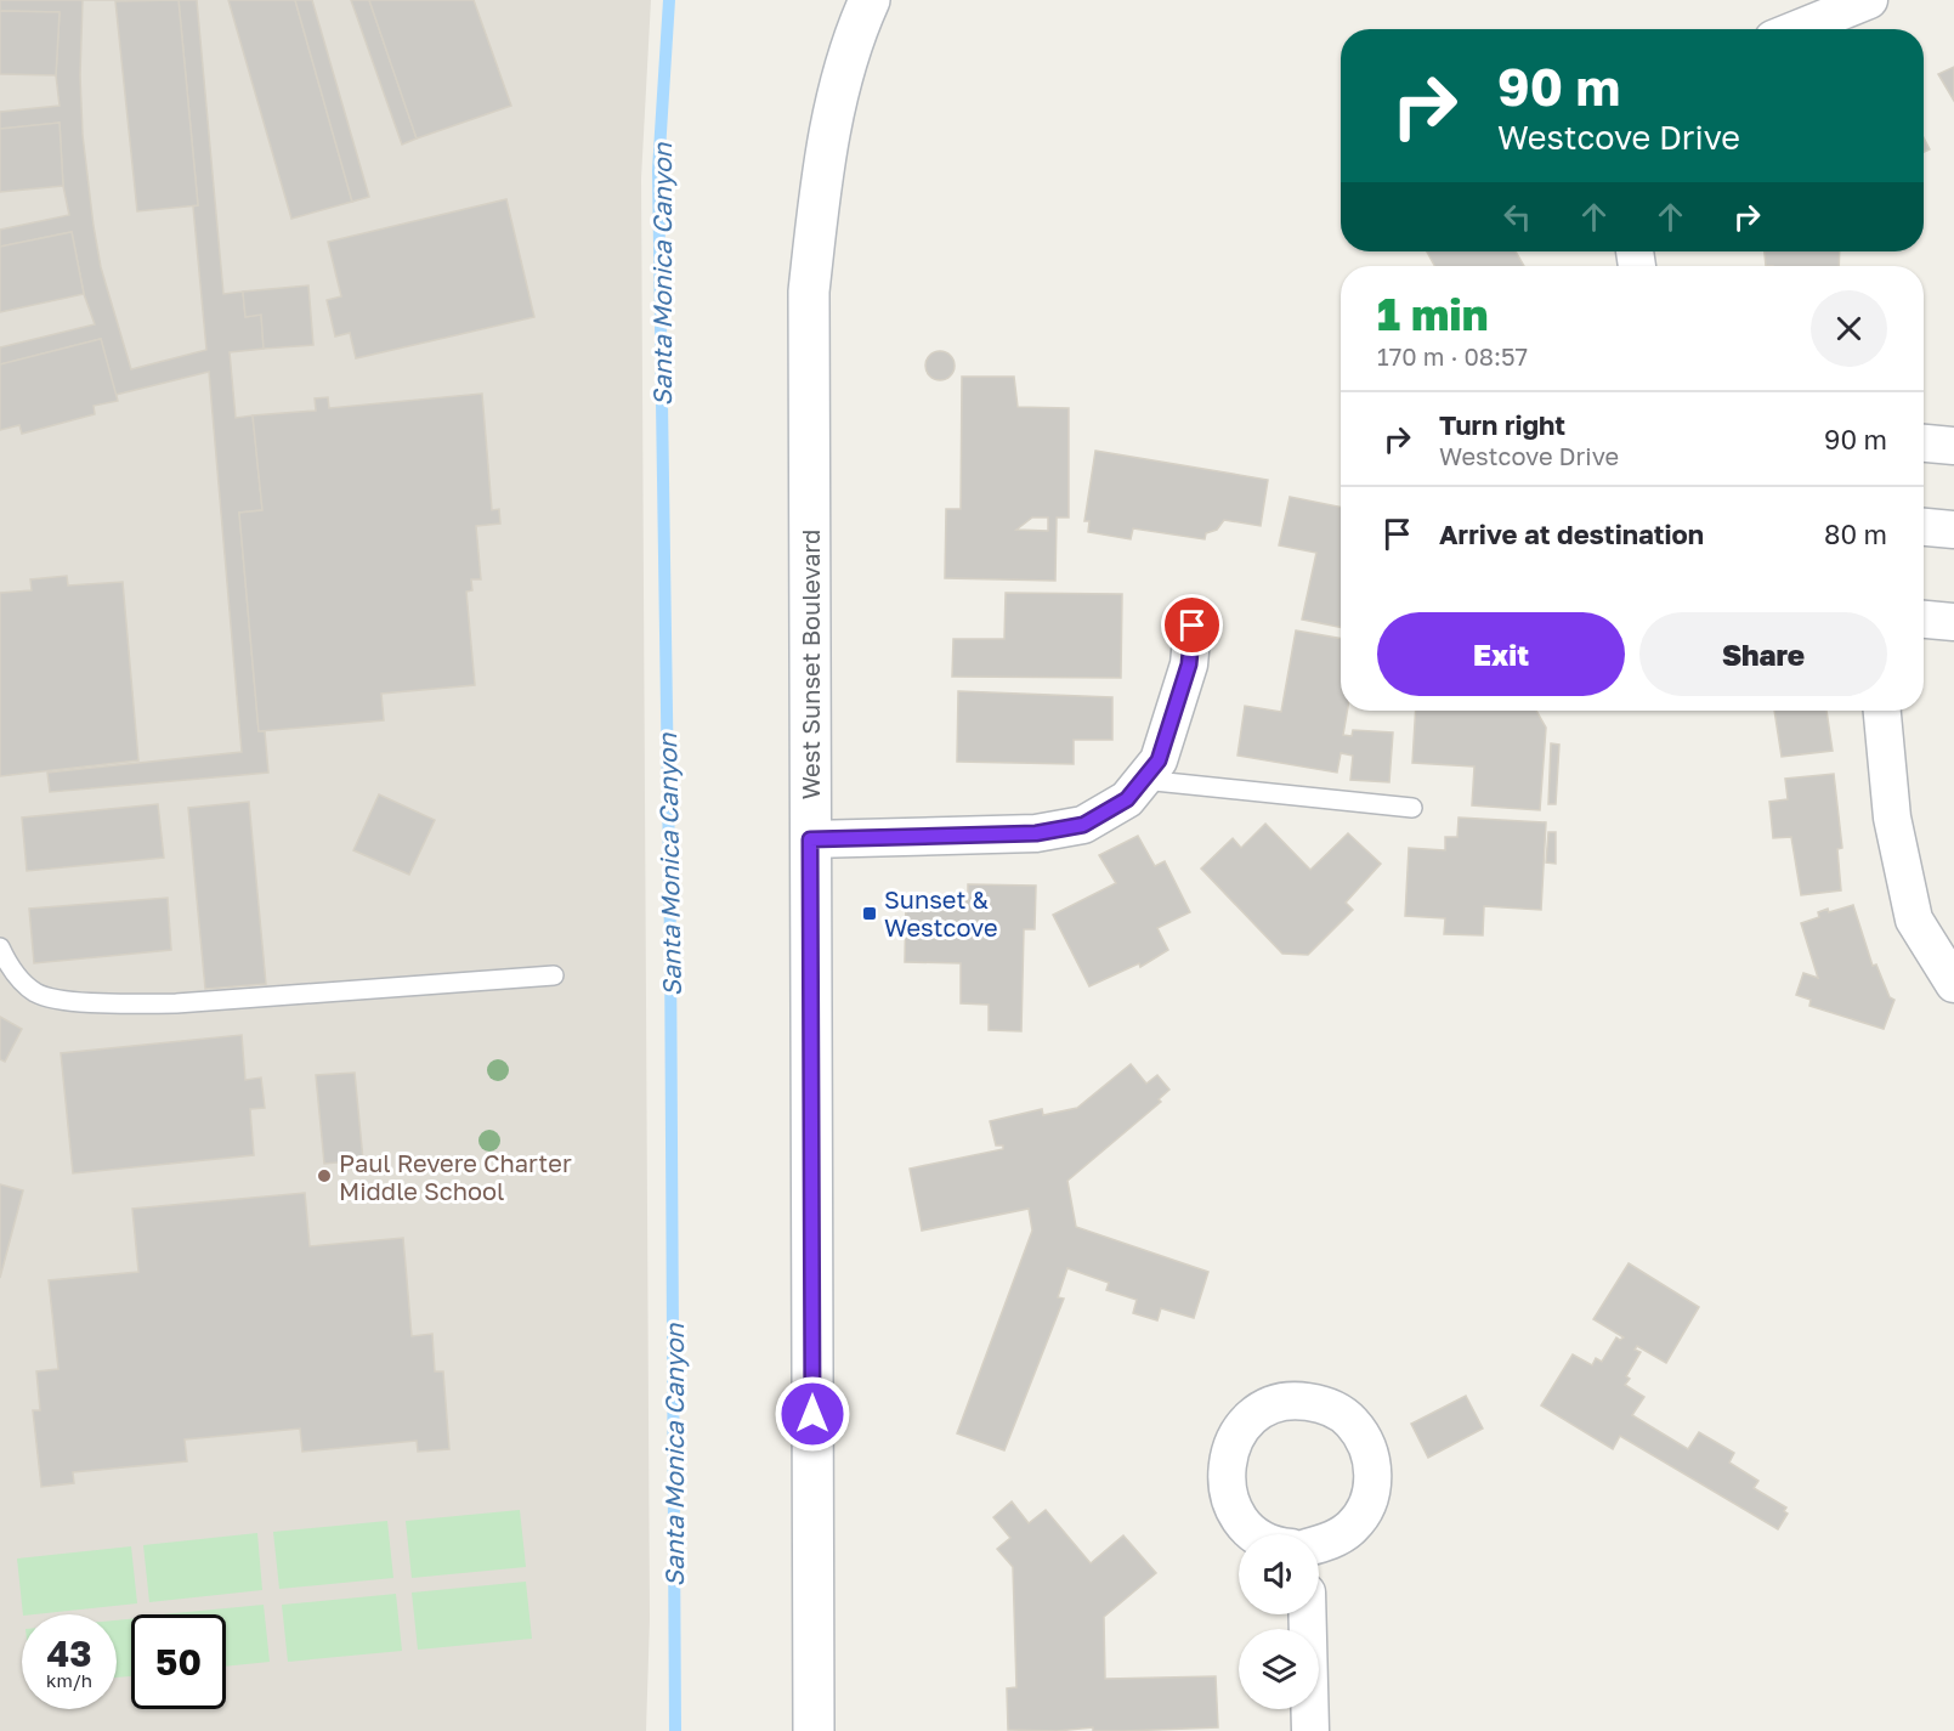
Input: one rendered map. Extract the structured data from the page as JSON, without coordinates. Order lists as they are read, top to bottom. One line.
{"streets":{"main road":["West Sunset Boulevard"]},"water":["Santa Monica Canyon"],"places":{"transit":["Sunset & Westcove"],"other":["Paul Revere Charter Middle School"]},"page":{"turn":["90 m","Westcove Drive"],"heading":["1 min","170 m · 08:57"],"list":[{"name":"Turn right","note":"Westcove Drive","value":"90 m"},{"name":"Arrive at destination","value":"80 m"}],"buttons":["Exit","Share"],"speed":"43 km/h","limit":"50"}}
